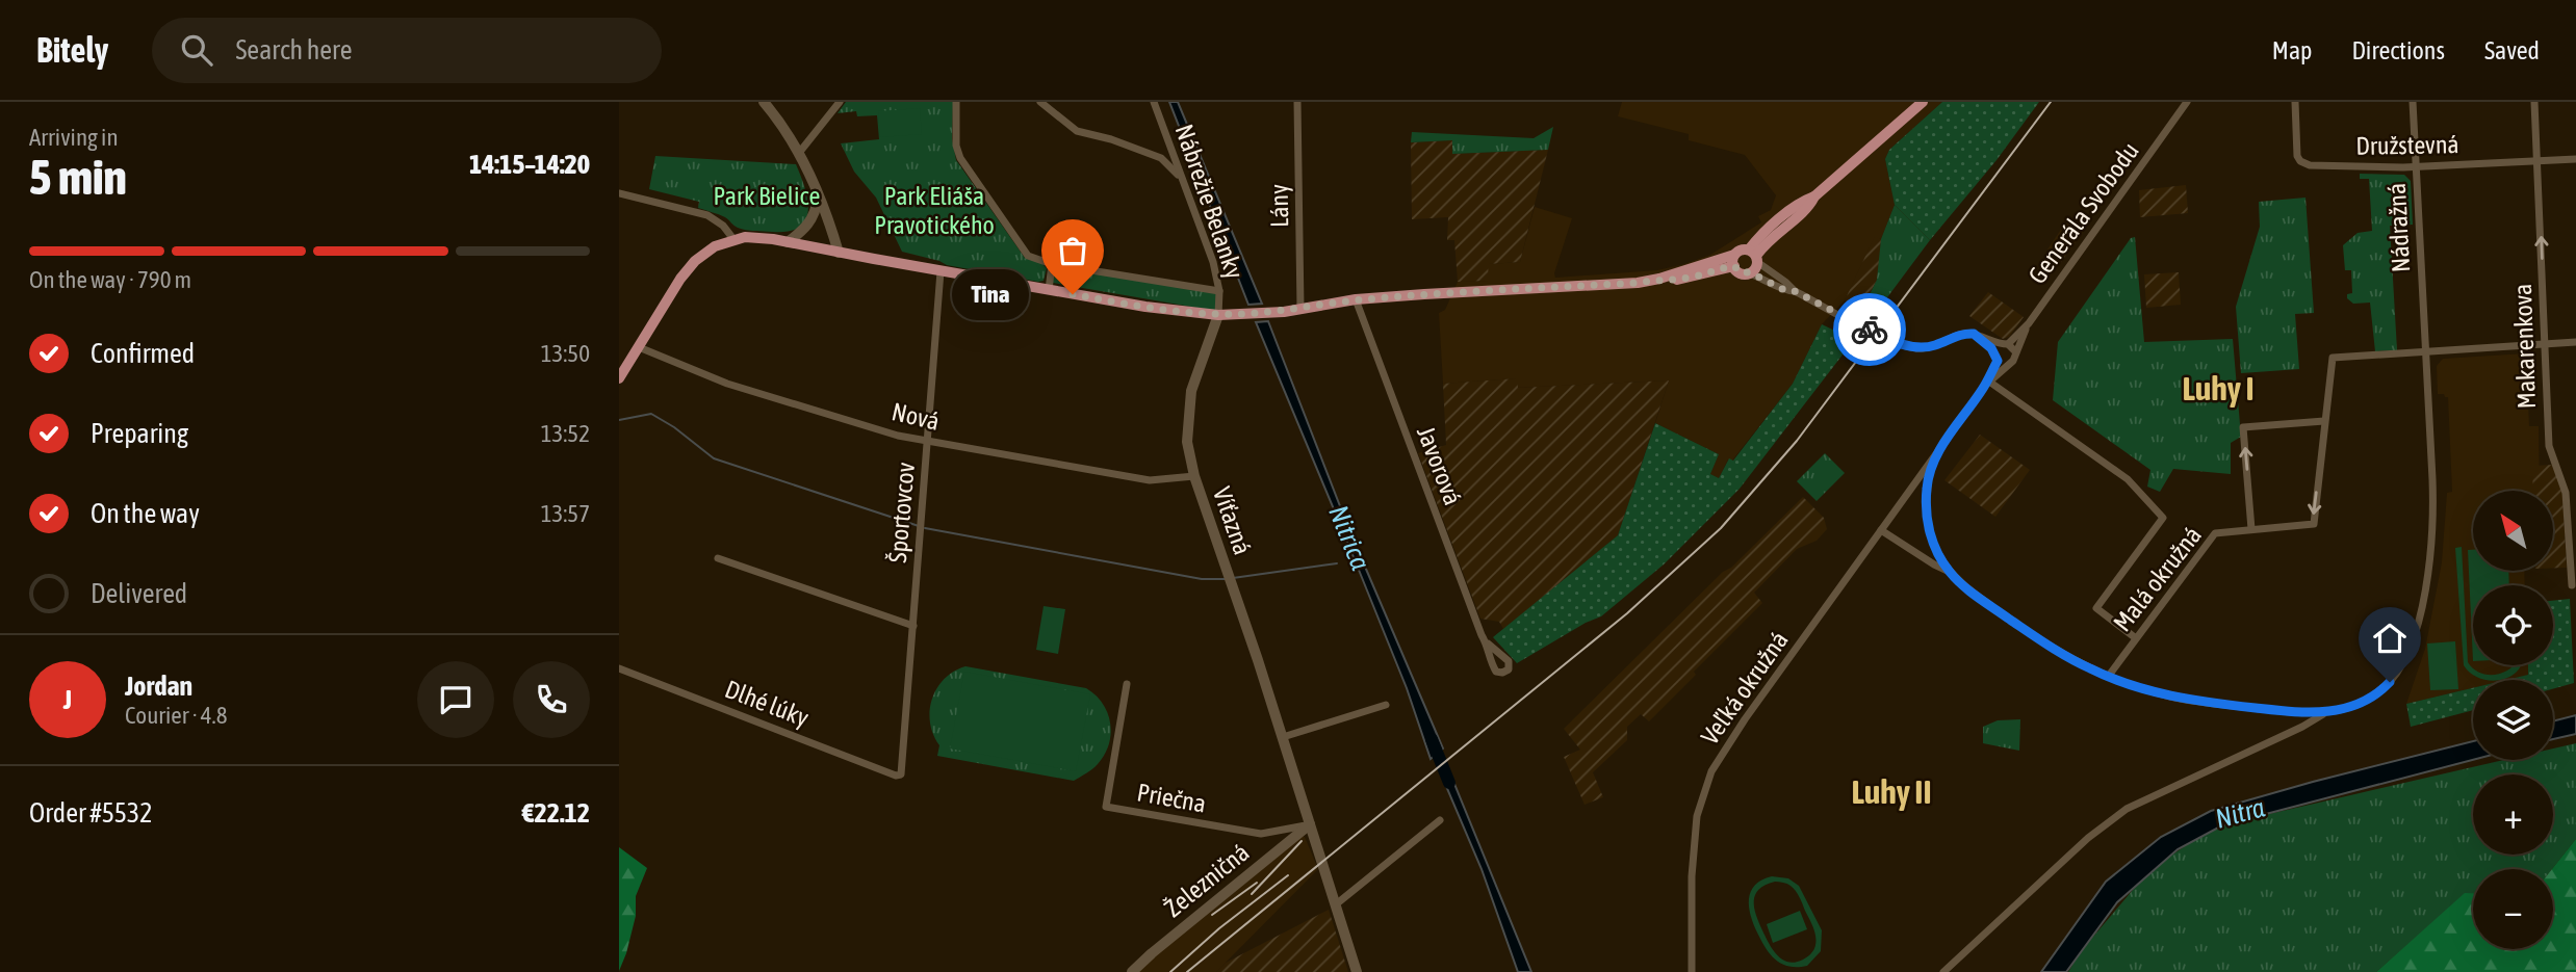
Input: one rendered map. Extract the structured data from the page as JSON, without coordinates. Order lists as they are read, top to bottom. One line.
{"streets":{"main road":["Víťazná","Železničná"],"street":["Družstevná","Nábrežie Belanky","Lány","Generála Svobodu","Nádražná","Makarenkova","Nová","Javorová","Športovcov","Malá okružná","Veľká okružná","Dlhé lúky","Priečna"]},"crossings":[["Družstevná","Nádražná"],["Družstevná","Makarenkova"],["Nábrežie Belanky","Víťazná"],["Nová","Športovcov"],["Nová","Víťazná"],["Športovcov","Dlhé lúky"],["Víťazná","Priečna"],["Víťazná","Železničná"],["Priečna","Železničná"]],"one_way":["Makarenkova"],"districts":["Luhy I","Luhy II"],"water":["Nitrica","Nitra"],"parks":["Park Bielice","Park Eliáša Pravotického"],"places":["Tina"],"north":"top left","page":{"header":"Bitely","search":"Search here","nav":["Map","Directions","Saved"],"heading":["5 min","Arriving in","14:15–14:20"],"panel":["Jordan","Courier · 4.8","Order #5532","€22.12"],"bar":"On the way · 790 m","bubble":"Tina","list":[["Confirmed","13:50"],["Preparing","13:52"],["On the way","13:57"],"Delivered"],"map_buttons":["+","−"],"round":"J"}}
